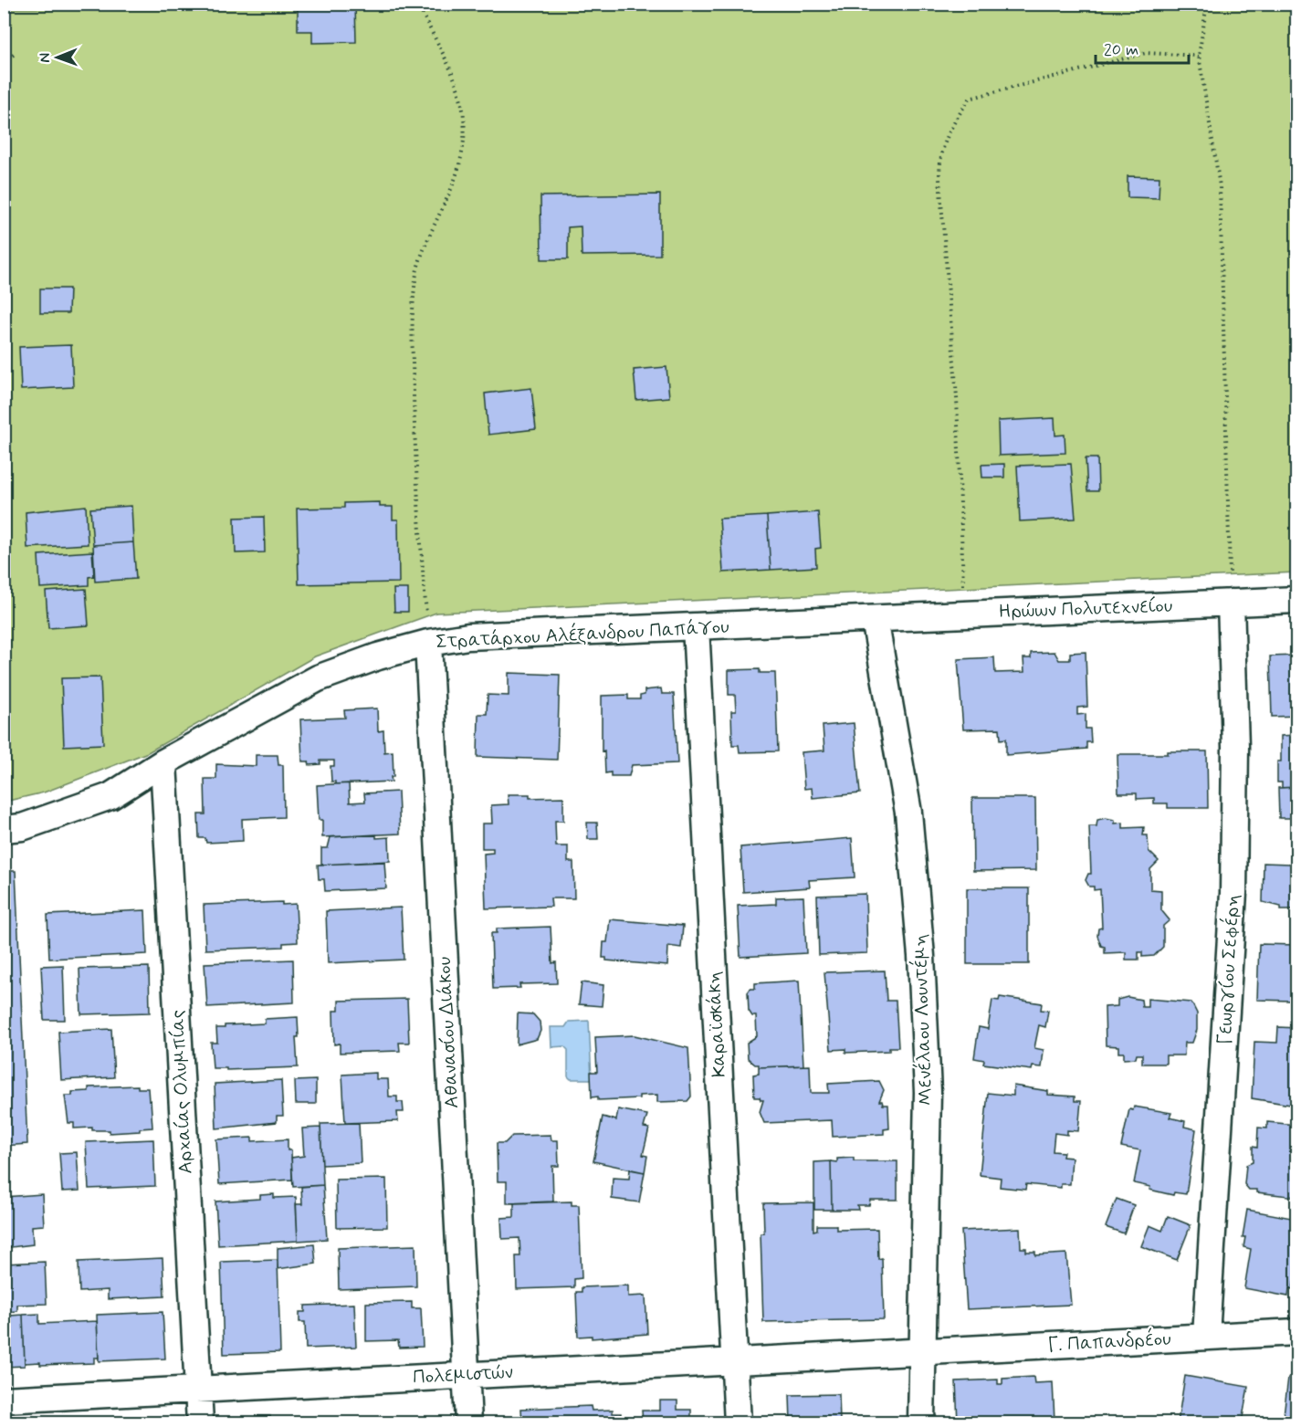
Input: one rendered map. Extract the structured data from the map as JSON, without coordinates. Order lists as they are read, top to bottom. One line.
{"streets":{"street":["Ηρώων Πολυτεχνείου","Στρατάρχου Αλέξανδρου Παπάγου","Γεωργίου Σεφέρη","Μενέλαου Λουντέμη","Καραϊσκάκη","Αθανασίου Διάκου","Αρχαίας Ολυμπίας","Γ. Παπανδρέου","Πολεμιστών"]},"crossings":[["Ηρώων Πολυτεχνείου","Στρατάρχου Αλέξανδρου Παπάγου"],["Ηρώων Πολυτεχνείου","Γεωργίου Σεφέρη"],["Ηρώων Πολυτεχνείου","Μενέλαου Λουντέμη"],["Στρατάρχου Αλέξανδρου Παπάγου","Μενέλαου Λουντέμη"],["Στρατάρχου Αλέξανδρου Παπάγου","Καραϊσκάκη"],["Στρατάρχου Αλέξανδρου Παπάγου","Αθανασίου Διάκου"],["Στρατάρχου Αλέξανδρου Παπάγου","Αρχαίας Ολυμπίας"],["Γεωργίου Σεφέρη","Γ. Παπανδρέου"],["Μενέλαου Λουντέμη","Γ. Παπανδρέου"],["Μενέλαου Λουντέμη","Πολεμιστών"],["Καραϊσκάκη","Πολεμιστών"],["Αθανασίου Διάκου","Πολεμιστών"],["Αρχαίας Ολυμπίας","Πολεμιστών"],["Γ. Παπανδρέου","Πολεμιστών"]],"scale_bar":"20 m","north":"left"}
